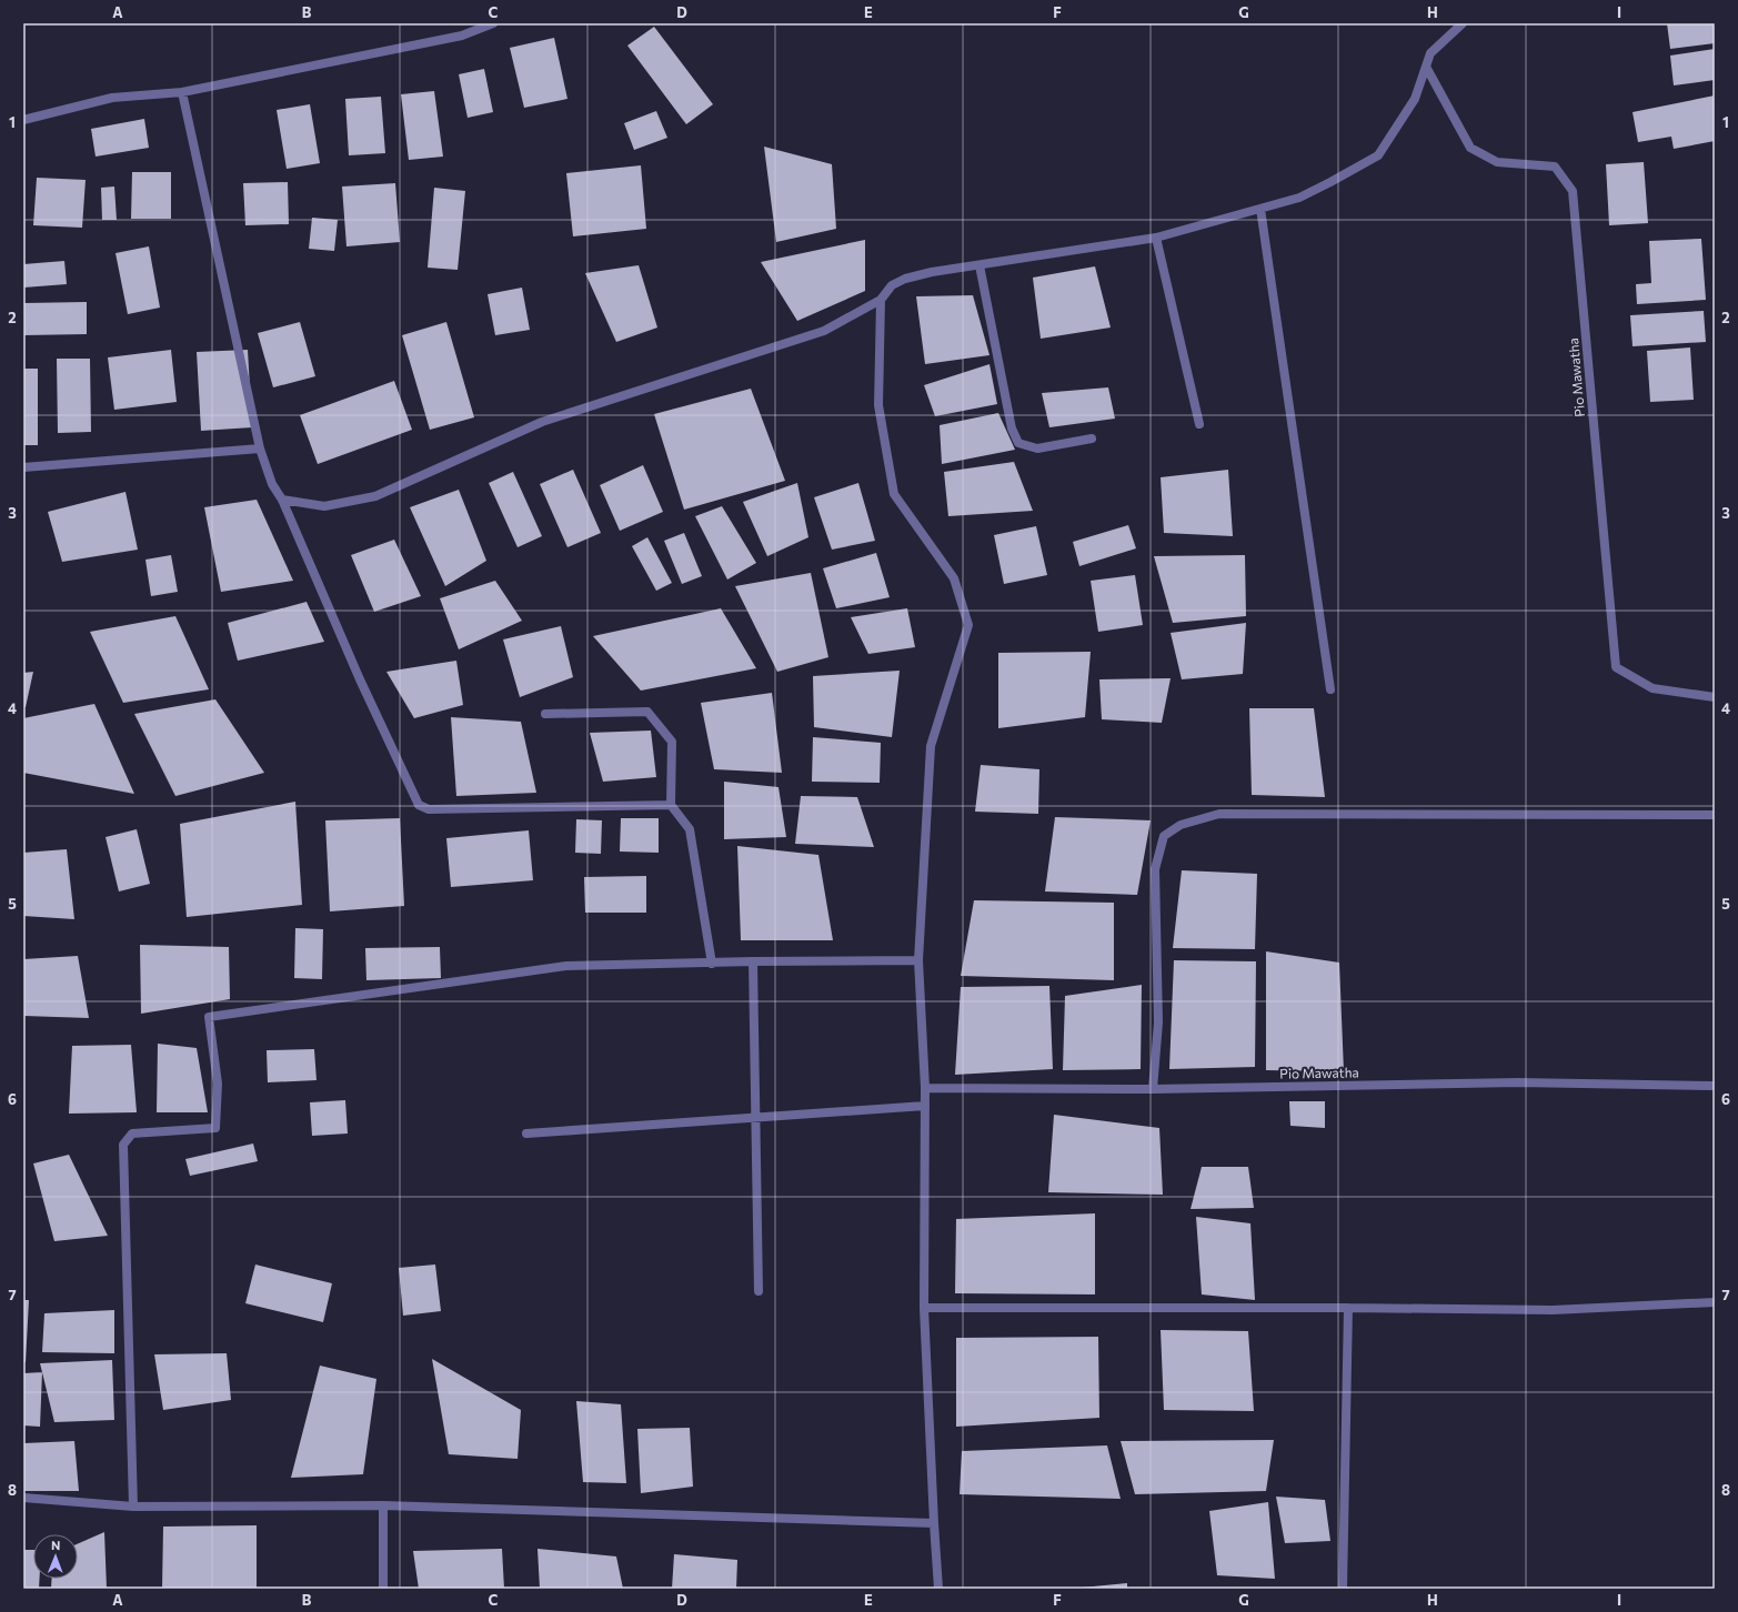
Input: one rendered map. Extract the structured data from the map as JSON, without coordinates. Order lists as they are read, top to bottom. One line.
{"streets":{"street":["Pio Mawatha"]},"north":"top","grid":{"columns":["A","B","C","D","E","F","G","H","I"],"rows":["1","2","3","4","5","6","7","8"]}}
